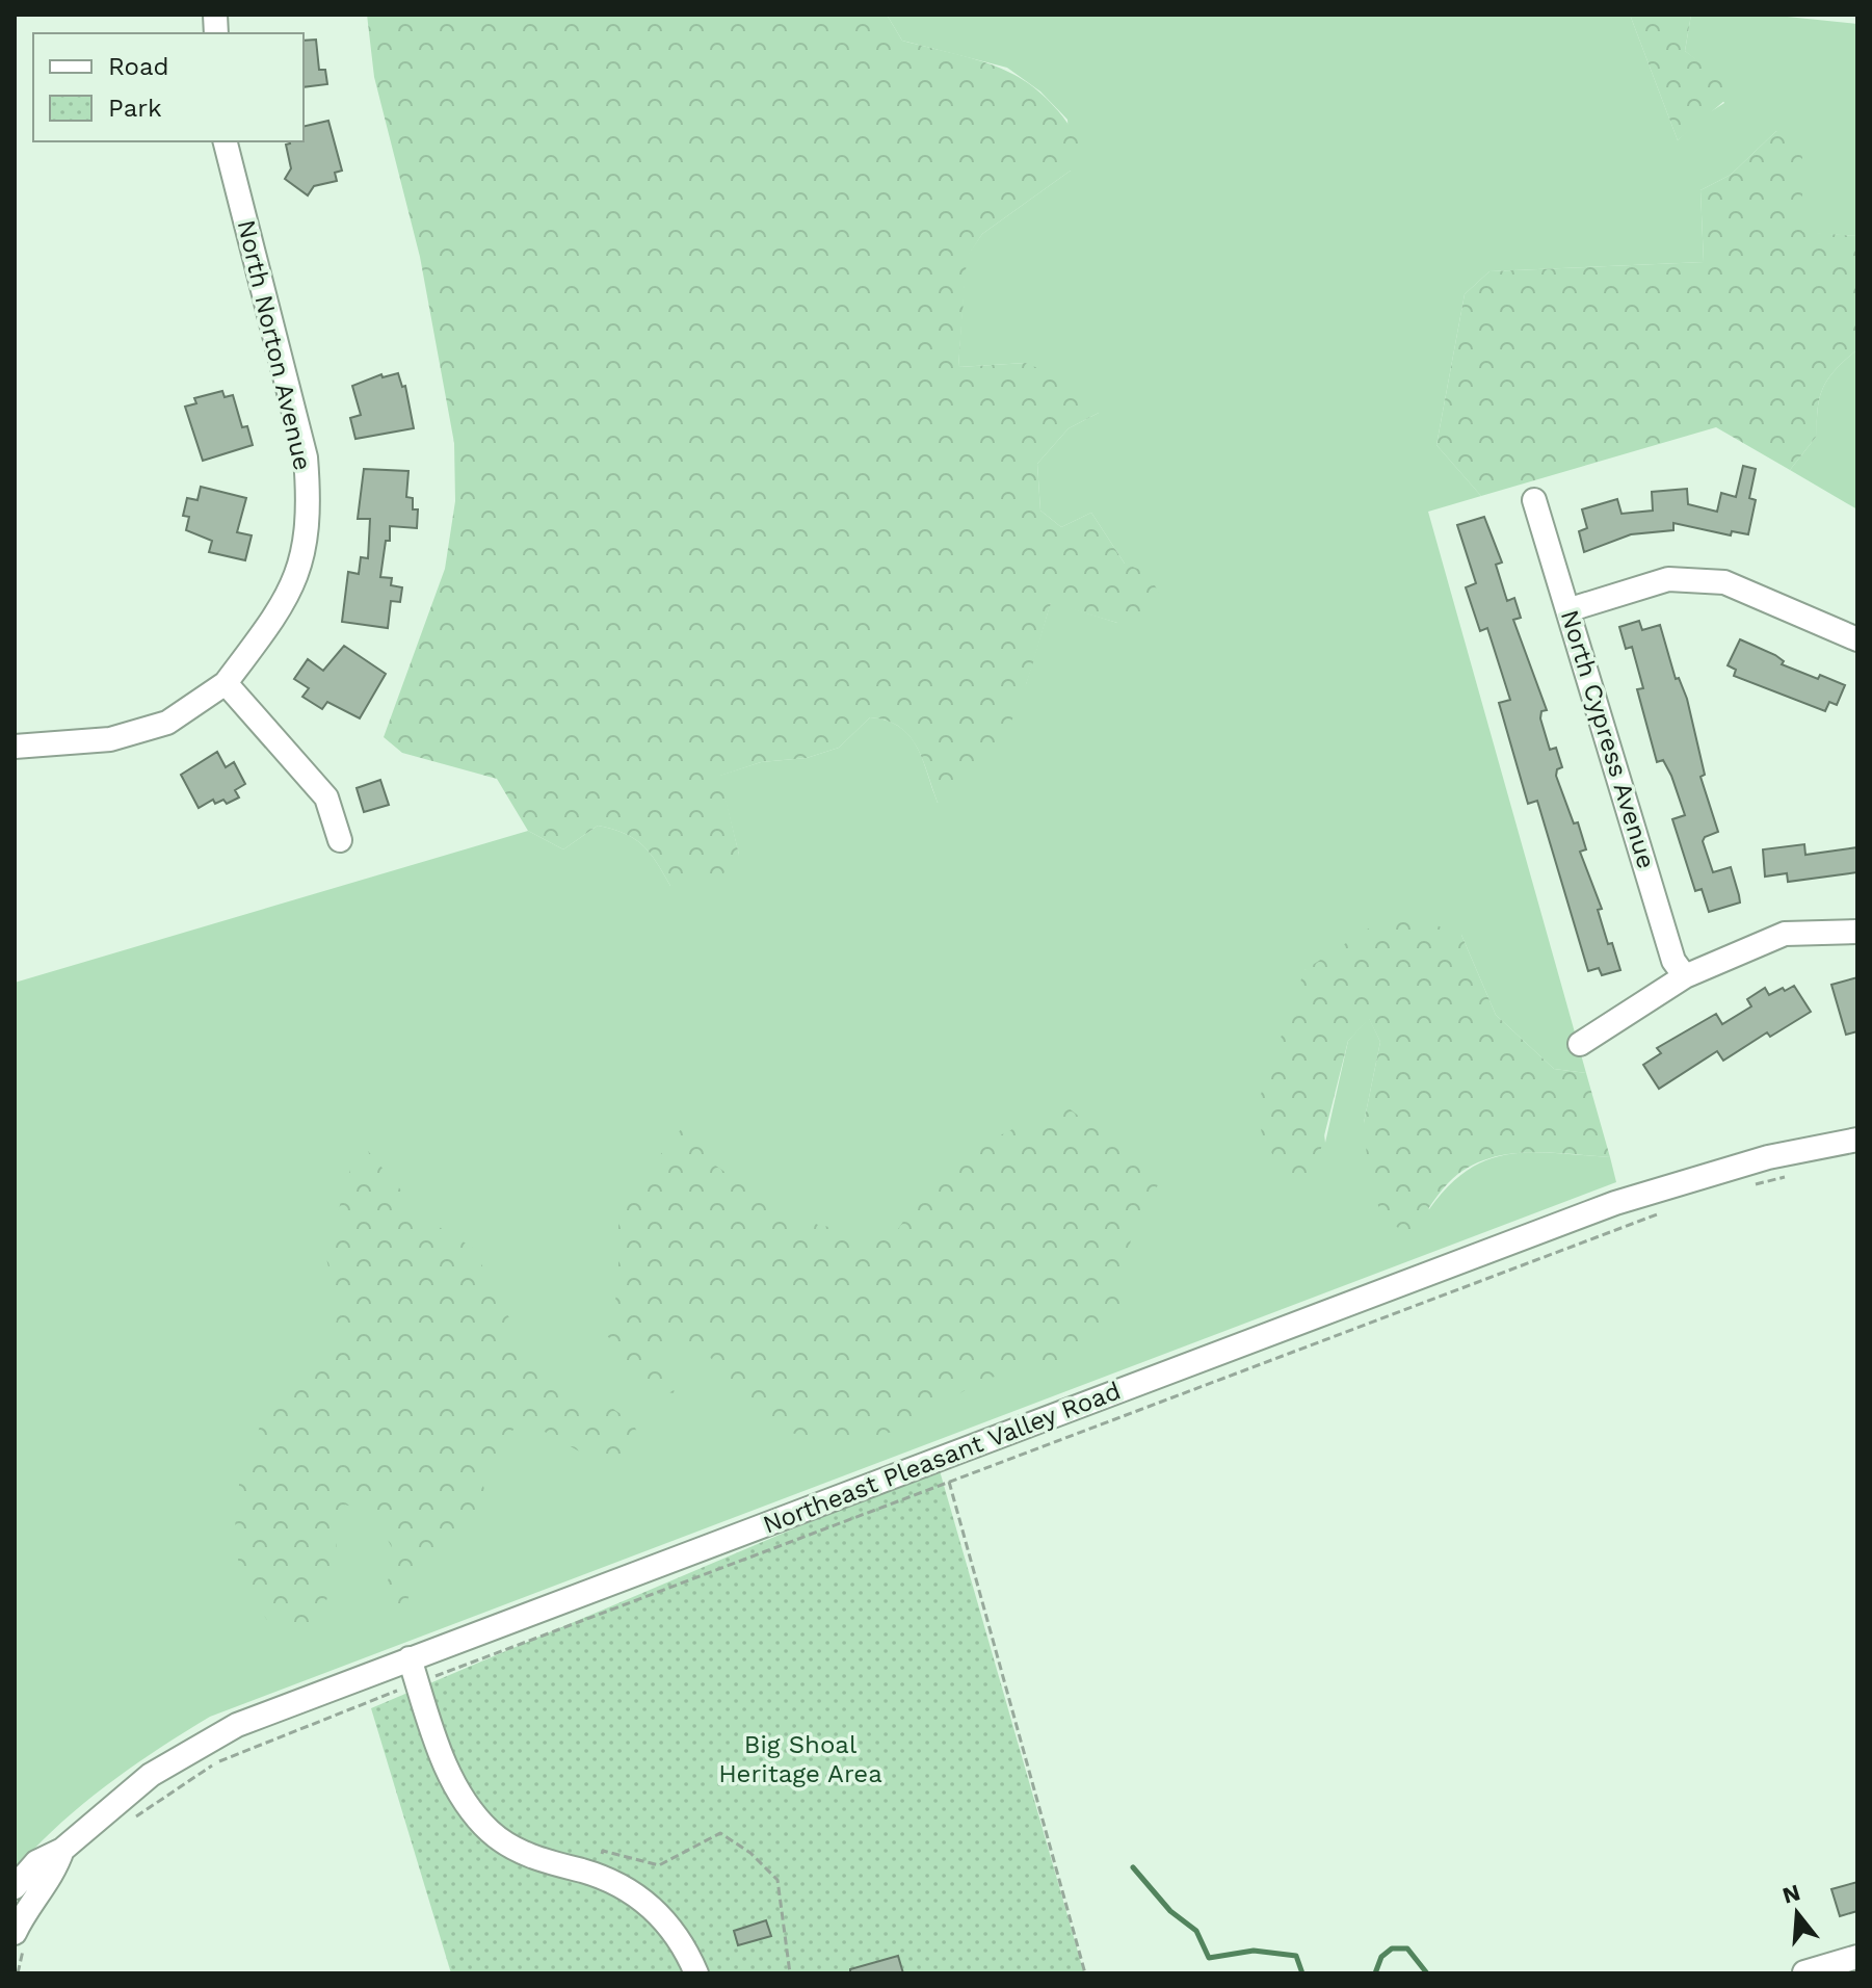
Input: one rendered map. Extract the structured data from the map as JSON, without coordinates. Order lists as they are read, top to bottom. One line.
{"streets":{"street":["North Norton Avenue","North Cypress Avenue","Northeast Pleasant Valley Road"]},"parks":["Big Shoal Heritage Area"],"legend":["Road","Park"],"north":"top"}
